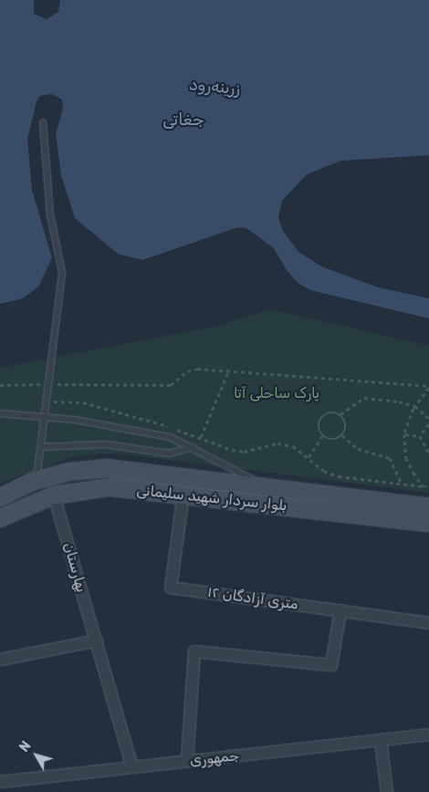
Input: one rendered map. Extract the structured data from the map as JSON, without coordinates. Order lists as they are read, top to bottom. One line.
{"streets":{"main road":["بلوار سردار شهید سلیمانی"],"street":["بهارستان","۱۲ متری آزادگان","جمهوری"]},"crossings":[["بلوار سردار شهید سلیمانی","بهارستان"],["بلوار سردار شهید سلیمانی","۱۲ متری آزادگان"],["بهارستان","جمهوری"]],"water":["زرینه‌رود","جغاتی"],"parks":["پارک ساحلی آتا"],"north":"top left"}
